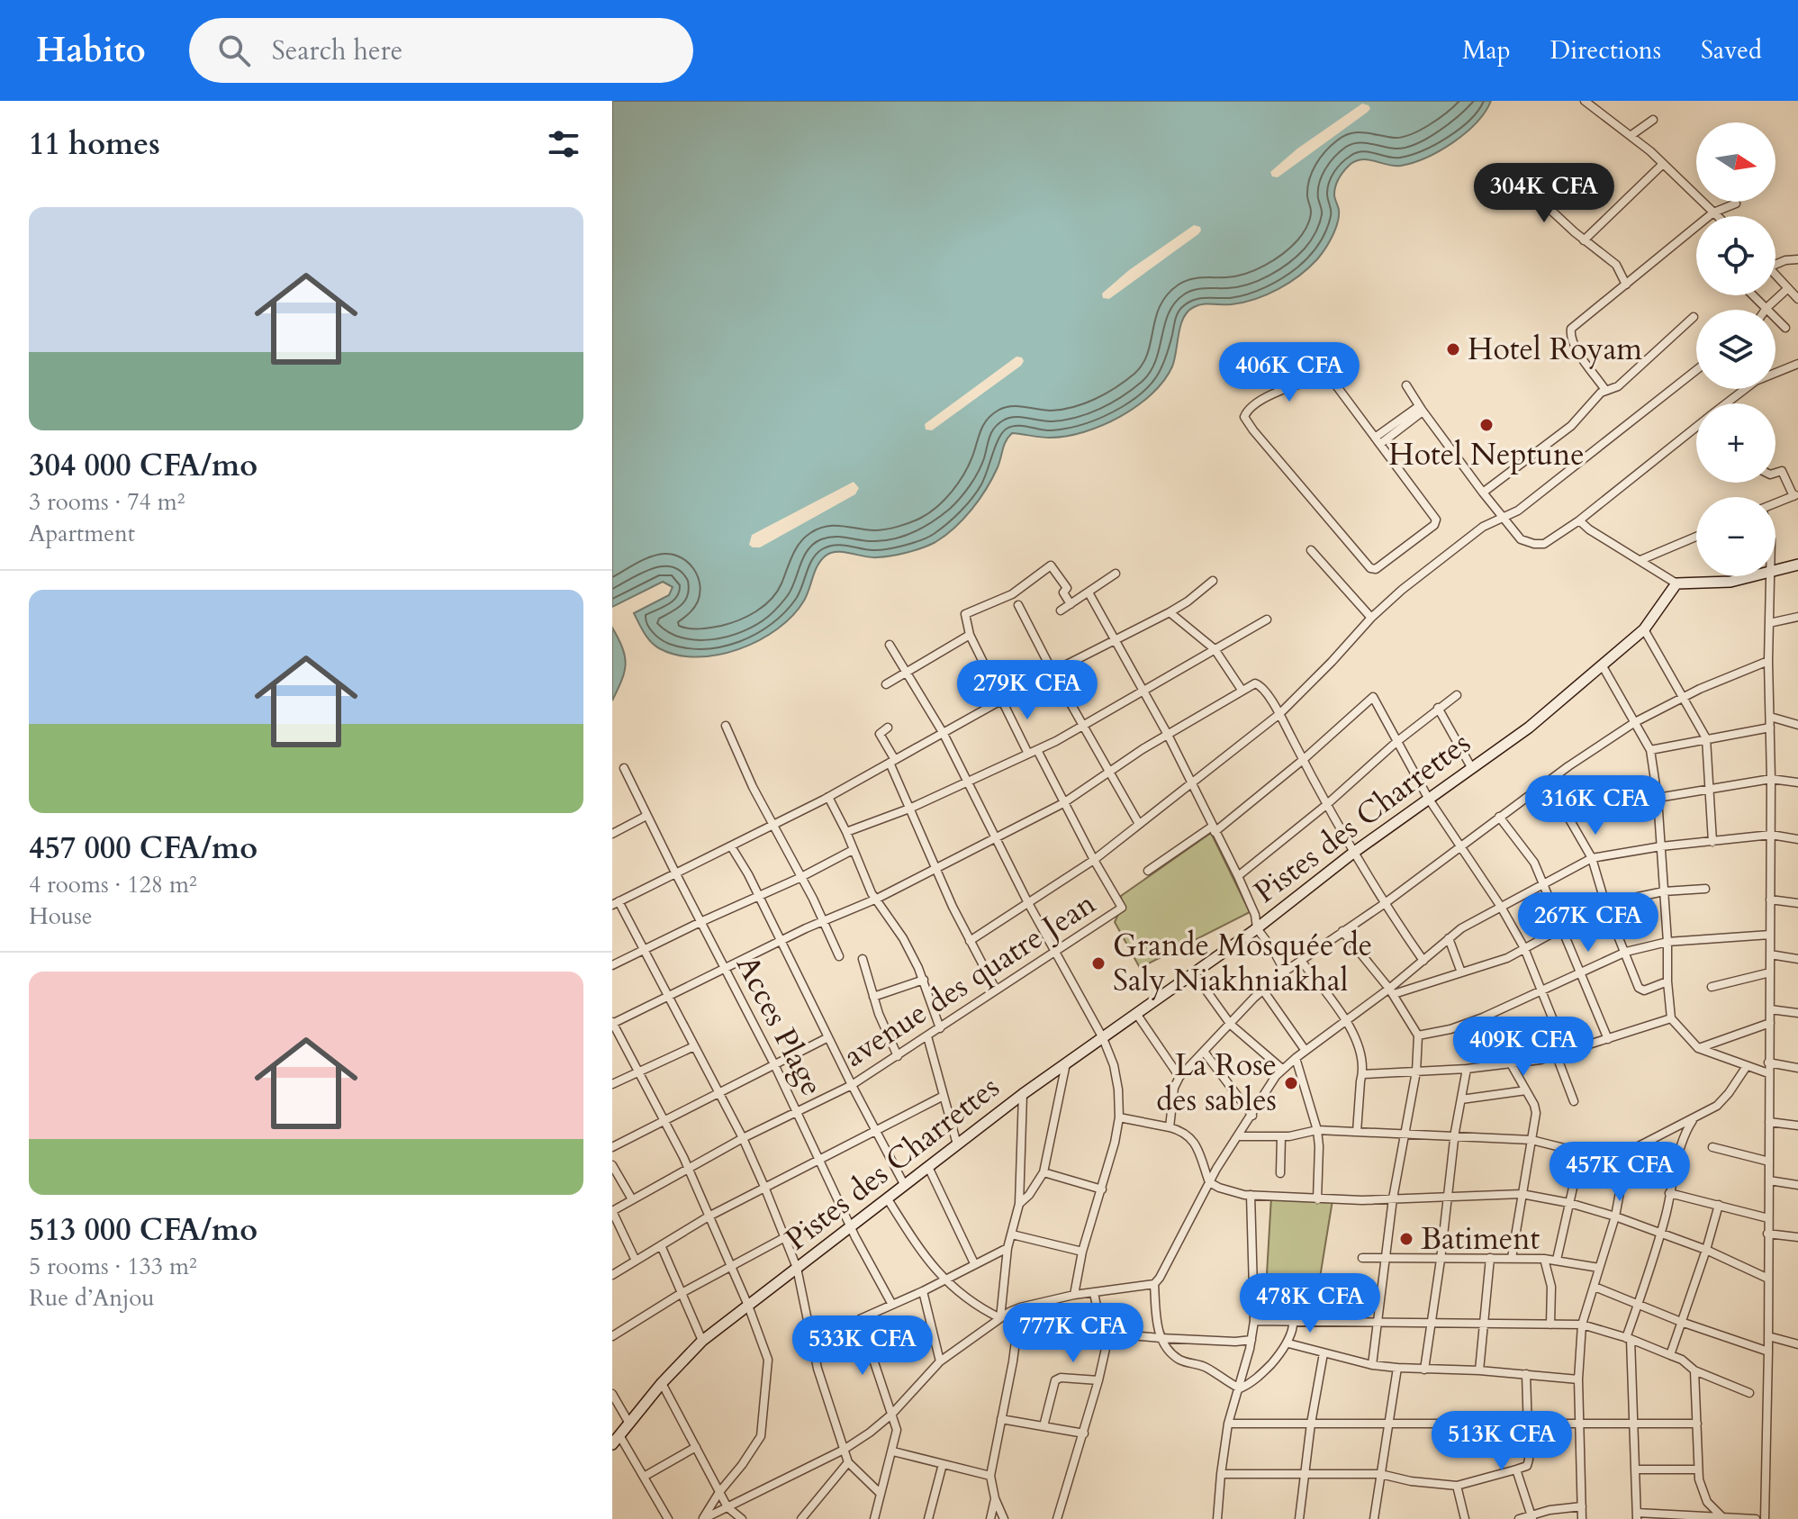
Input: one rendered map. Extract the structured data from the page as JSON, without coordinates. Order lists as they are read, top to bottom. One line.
{"streets":{"main road":["Pistes des Charrettes"],"street":["avenue des quatre Jean","Acces Plage"]},"crossings":[["Pistes des Charrettes","Acces Plage"],["avenue des quatre Jean","Acces Plage"]],"places":["Hotel Royam","Hotel Neptune","Grande Mosquée de Saly Niakhniakhal","La Rose des sables","Batiment"],"north":"right","page":{"header":"Habito","search":"Search here","nav":["Map","Directions","Saved"],"heading":"11 homes","map_buttons":["+","−"],"price":["304K CFA","406K CFA","279K CFA","316K CFA","267K CFA","409K CFA","457K CFA","478K CFA","777K CFA","533K CFA","513K CFA"],"list":[{"name":"304 000 CFA/mo","note":"3 rooms · 74 m² · Apartment"},{"name":"457 000 CFA/mo","note":"4 rooms · 128 m² · House"},{"name":"513 000 CFA/mo","note":"5 rooms · 133 m² · Rue d’Anjou"}]}}
